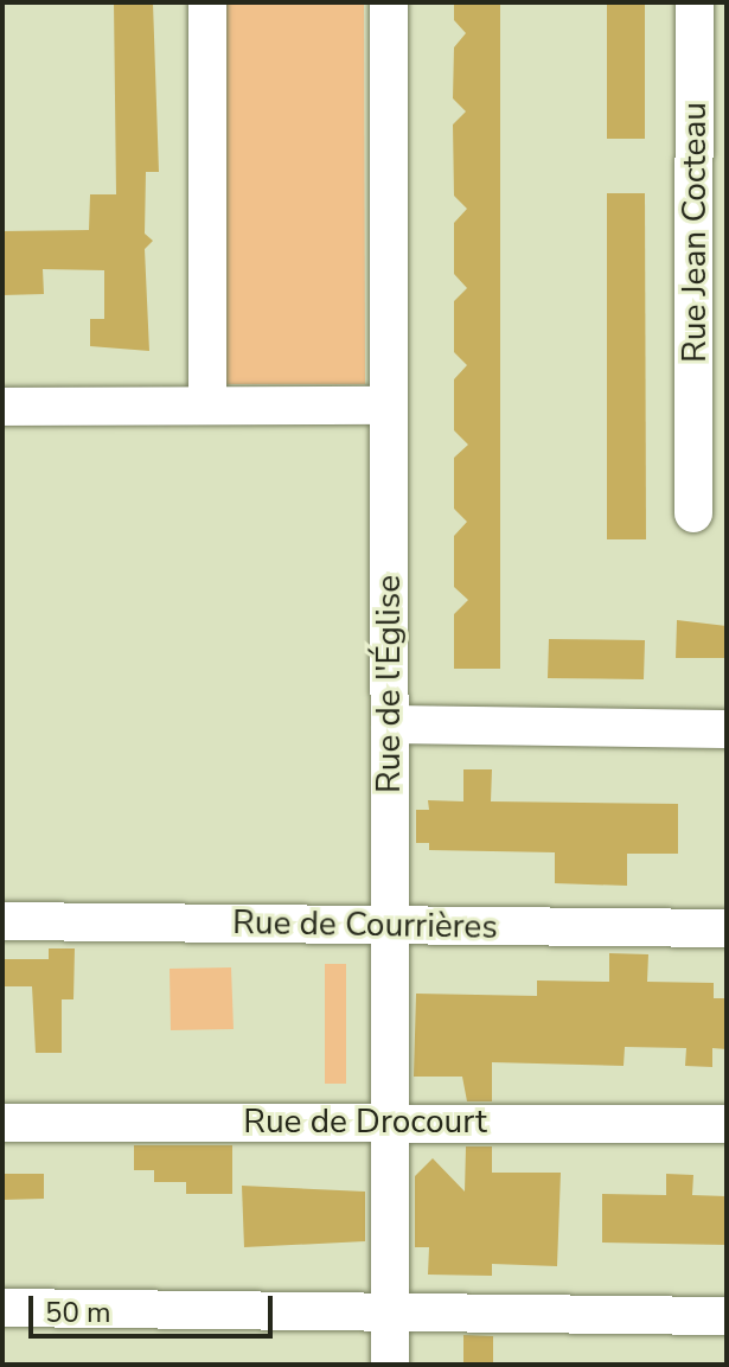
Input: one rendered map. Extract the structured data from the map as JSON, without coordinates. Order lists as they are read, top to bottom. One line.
{"streets":{"street":["Rue Jean Cocteau","Rue de l'Église","Rue de Courrières","Rue de Drocourt"]},"crossings":[["Rue de l'Église","Rue de Courrières"],["Rue de l'Église","Rue de Drocourt"]],"scale_bar":"50 m"}
